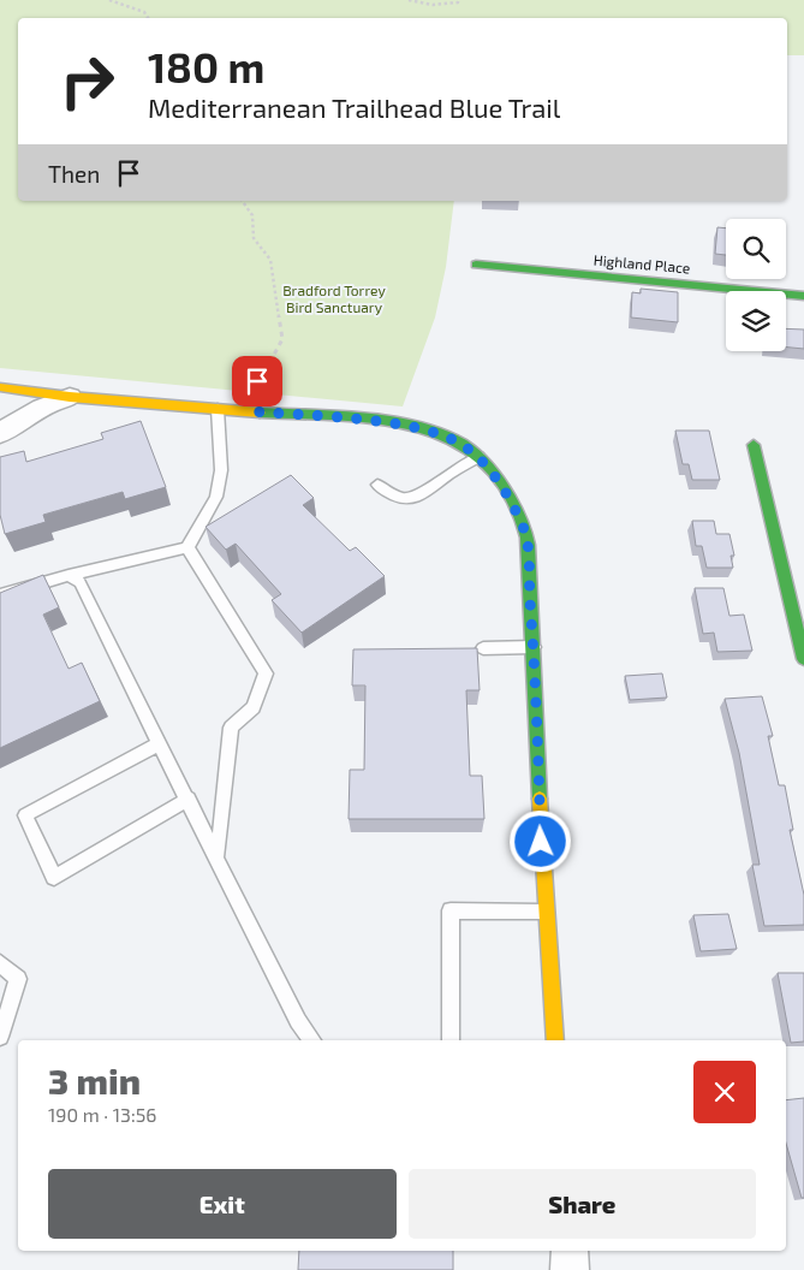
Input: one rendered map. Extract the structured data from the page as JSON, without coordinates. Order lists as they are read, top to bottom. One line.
{"streets":{"street":["Highland Place"]},"parks":["Bradford Torrey Bird Sanctuary"],"page":{"turn":["180 m","Mediterranean Trailhead Blue Trail"],"then":"Then","heading":["3 min","190 m · 13:56"],"buttons":["Exit","Share"]}}
